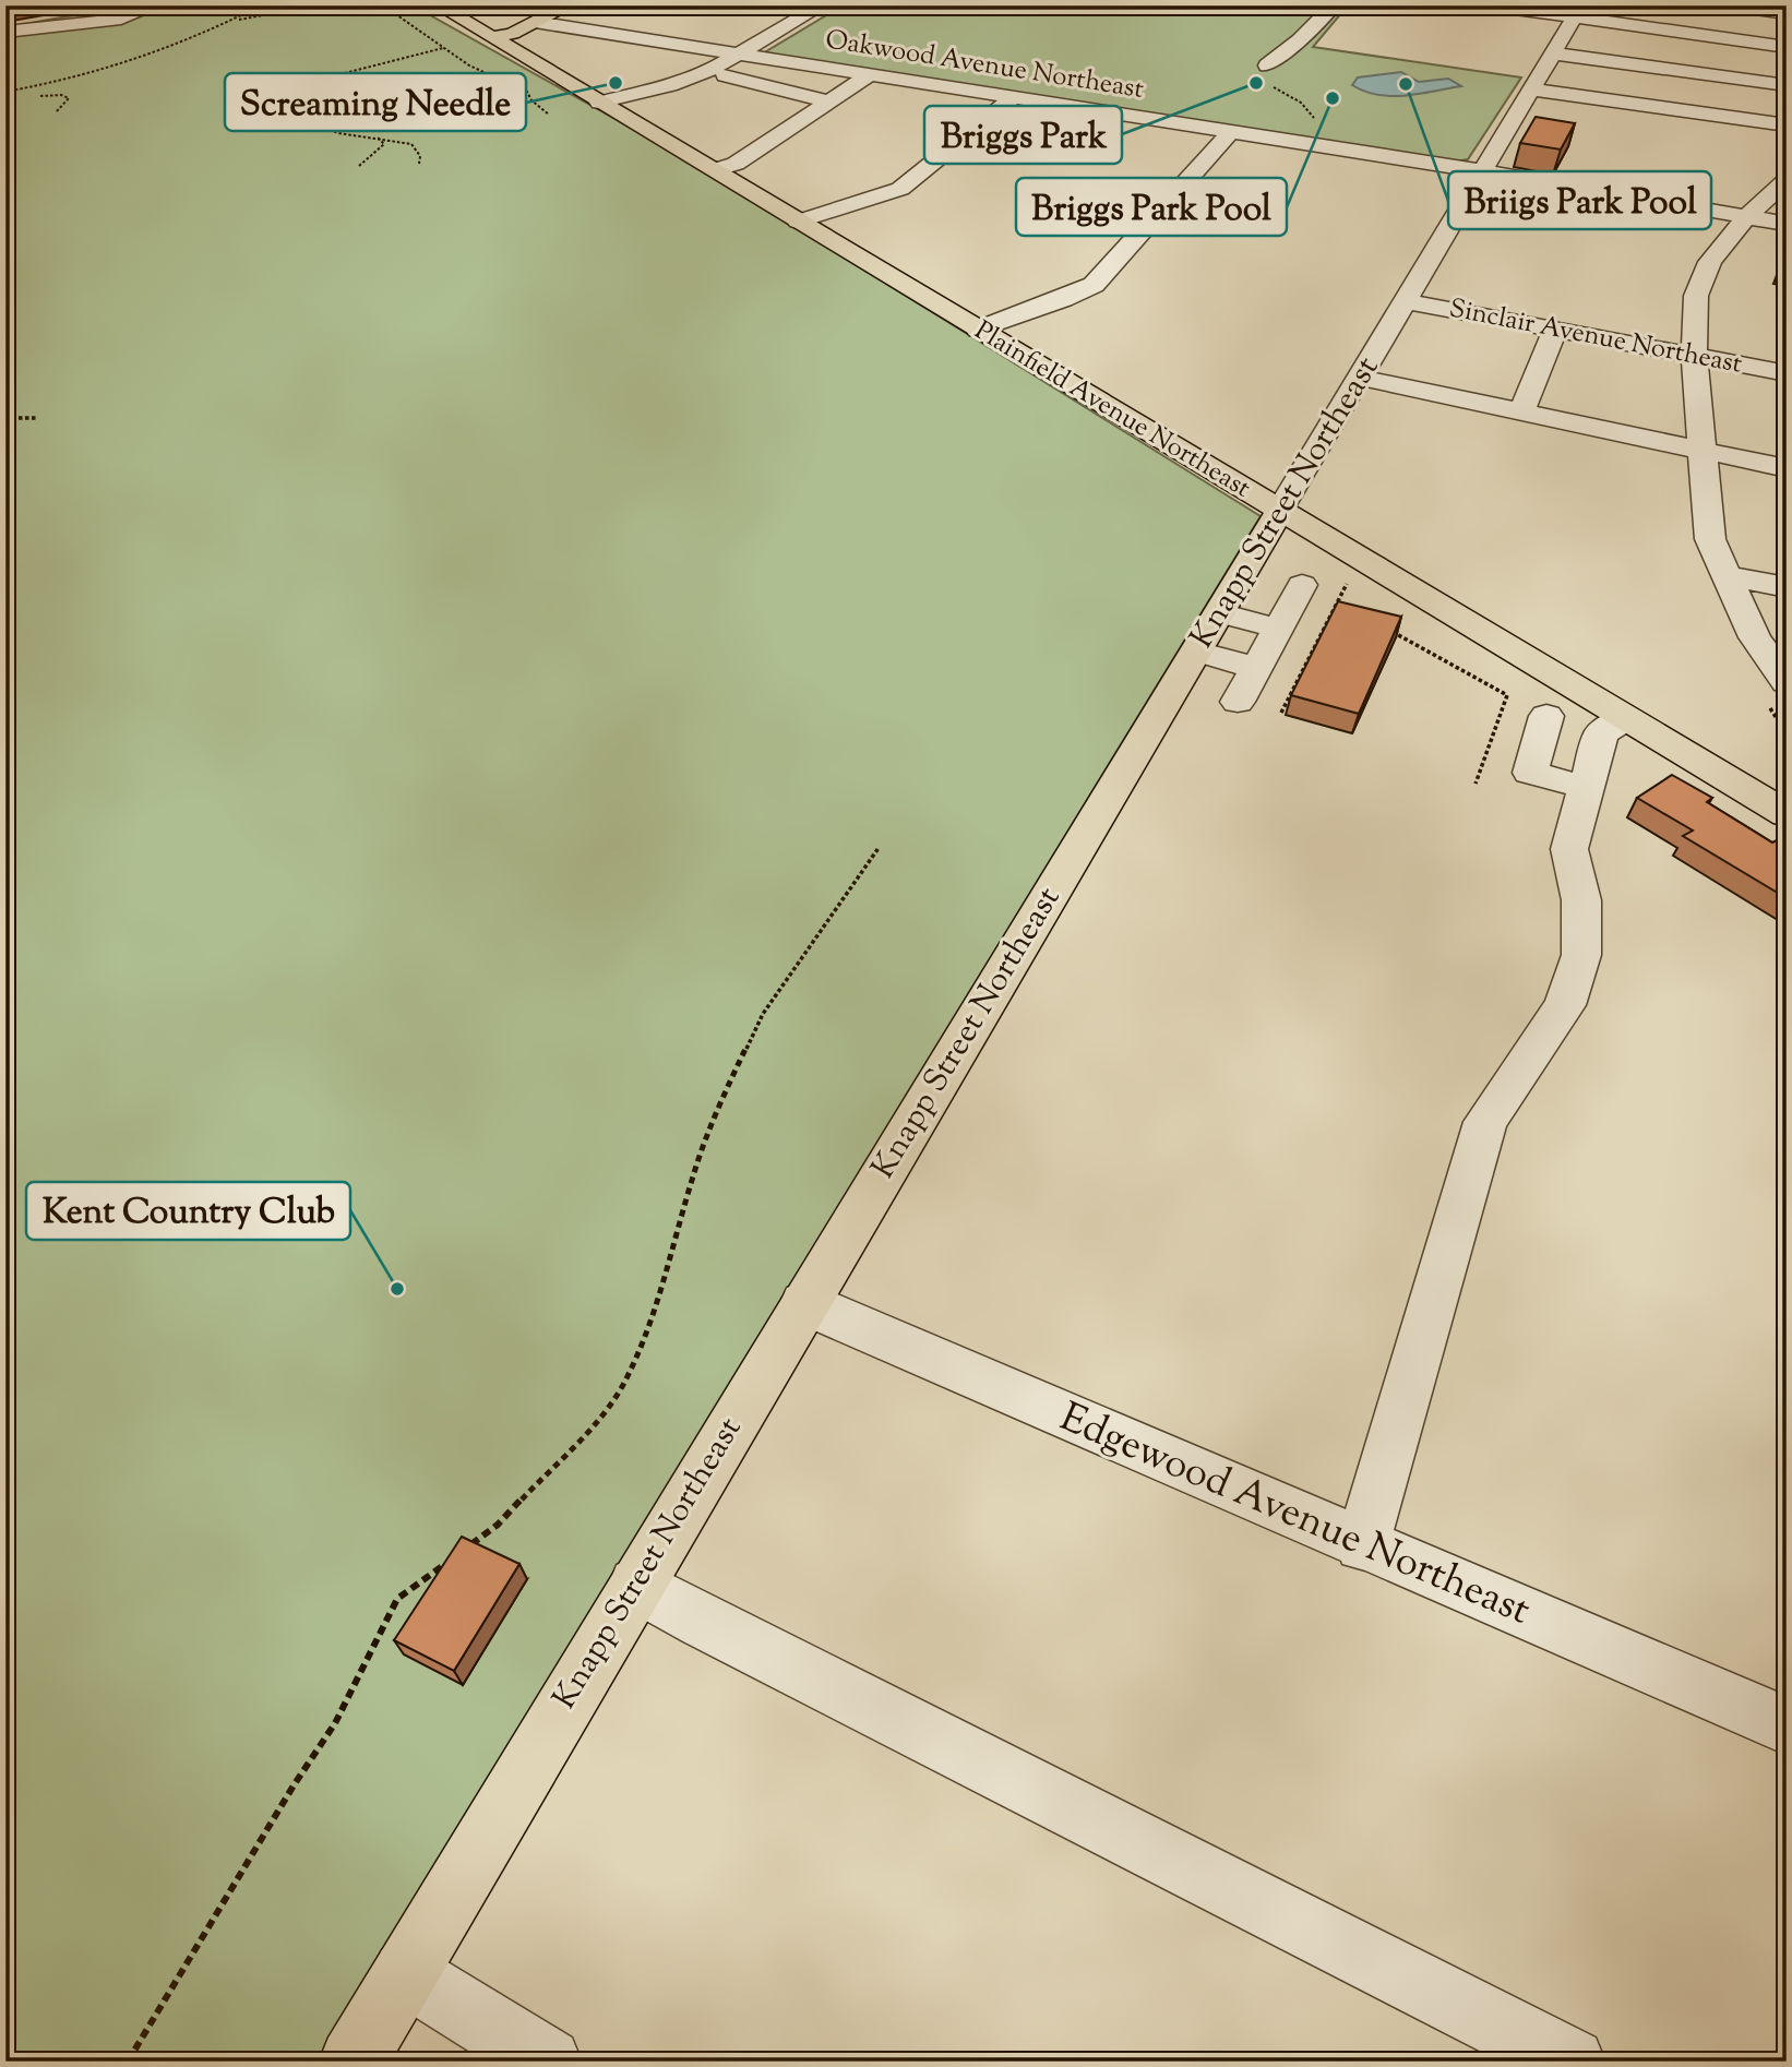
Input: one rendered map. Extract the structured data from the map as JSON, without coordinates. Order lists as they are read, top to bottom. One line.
{"streets":{"main road":["Plainfield Avenue Northeast","Knapp Street Northeast"],"street":["Oakwood Avenue Northeast","Sinclair Avenue Northeast","Edgewood Avenue Northeast"]},"crossings":[["Oakwood Avenue Northeast","Knapp Street Northeast"],["Sinclair Avenue Northeast","Knapp Street Northeast"],["Plainfield Avenue Northeast","Knapp Street Northeast"],["Knapp Street Northeast","Edgewood Avenue Northeast"]],"places":["Screaming Needle","Briggs Park","Briigs Park Pool","Briggs Park Pool","Kent Country Club"]}
